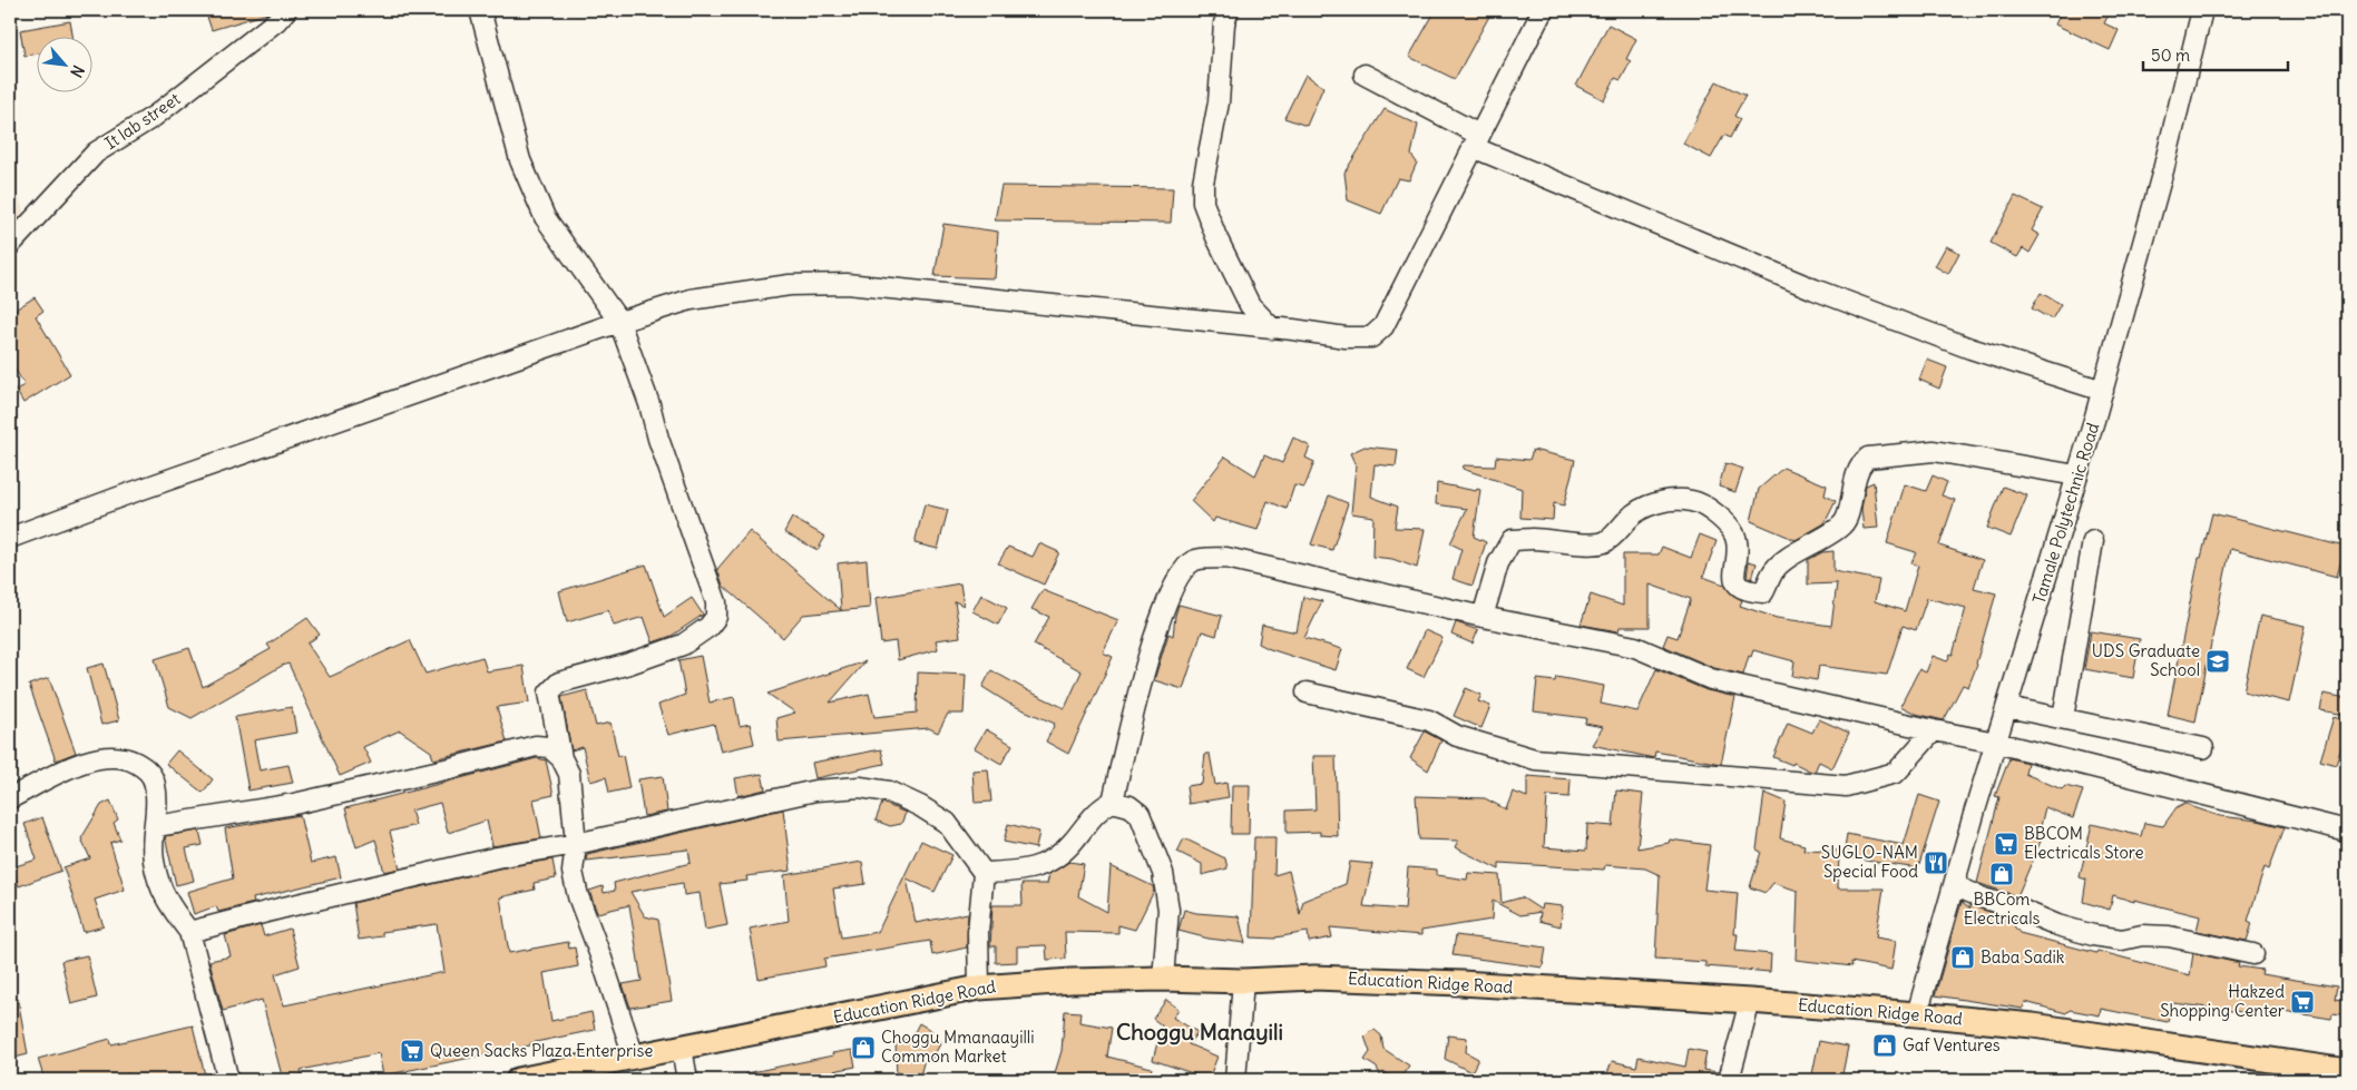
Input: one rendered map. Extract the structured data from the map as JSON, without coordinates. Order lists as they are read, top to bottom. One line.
{"streets":{"main road":["Education Ridge Road"],"street":["It lab street","Tamale Polytechnic Road"]},"crossings":[["Tamale Polytechnic Road","Education Ridge Road"]],"districts":["Choggu Manayili"],"places":{"school or university":["UDS Graduate School"],"supermarket":["BBCOM Electricals Store","Hakzed Shopping Center","Queen Sacks Plaza Enterprise"],"restaurant":["SUGLO-NAM Special Food"],"shop":["BBCom Electricals","Baba Sadik","Gaf Ventures","Choggu Mmanaayilli Common Market"]},"scale_bar":"50 m","north":"bottom right"}
